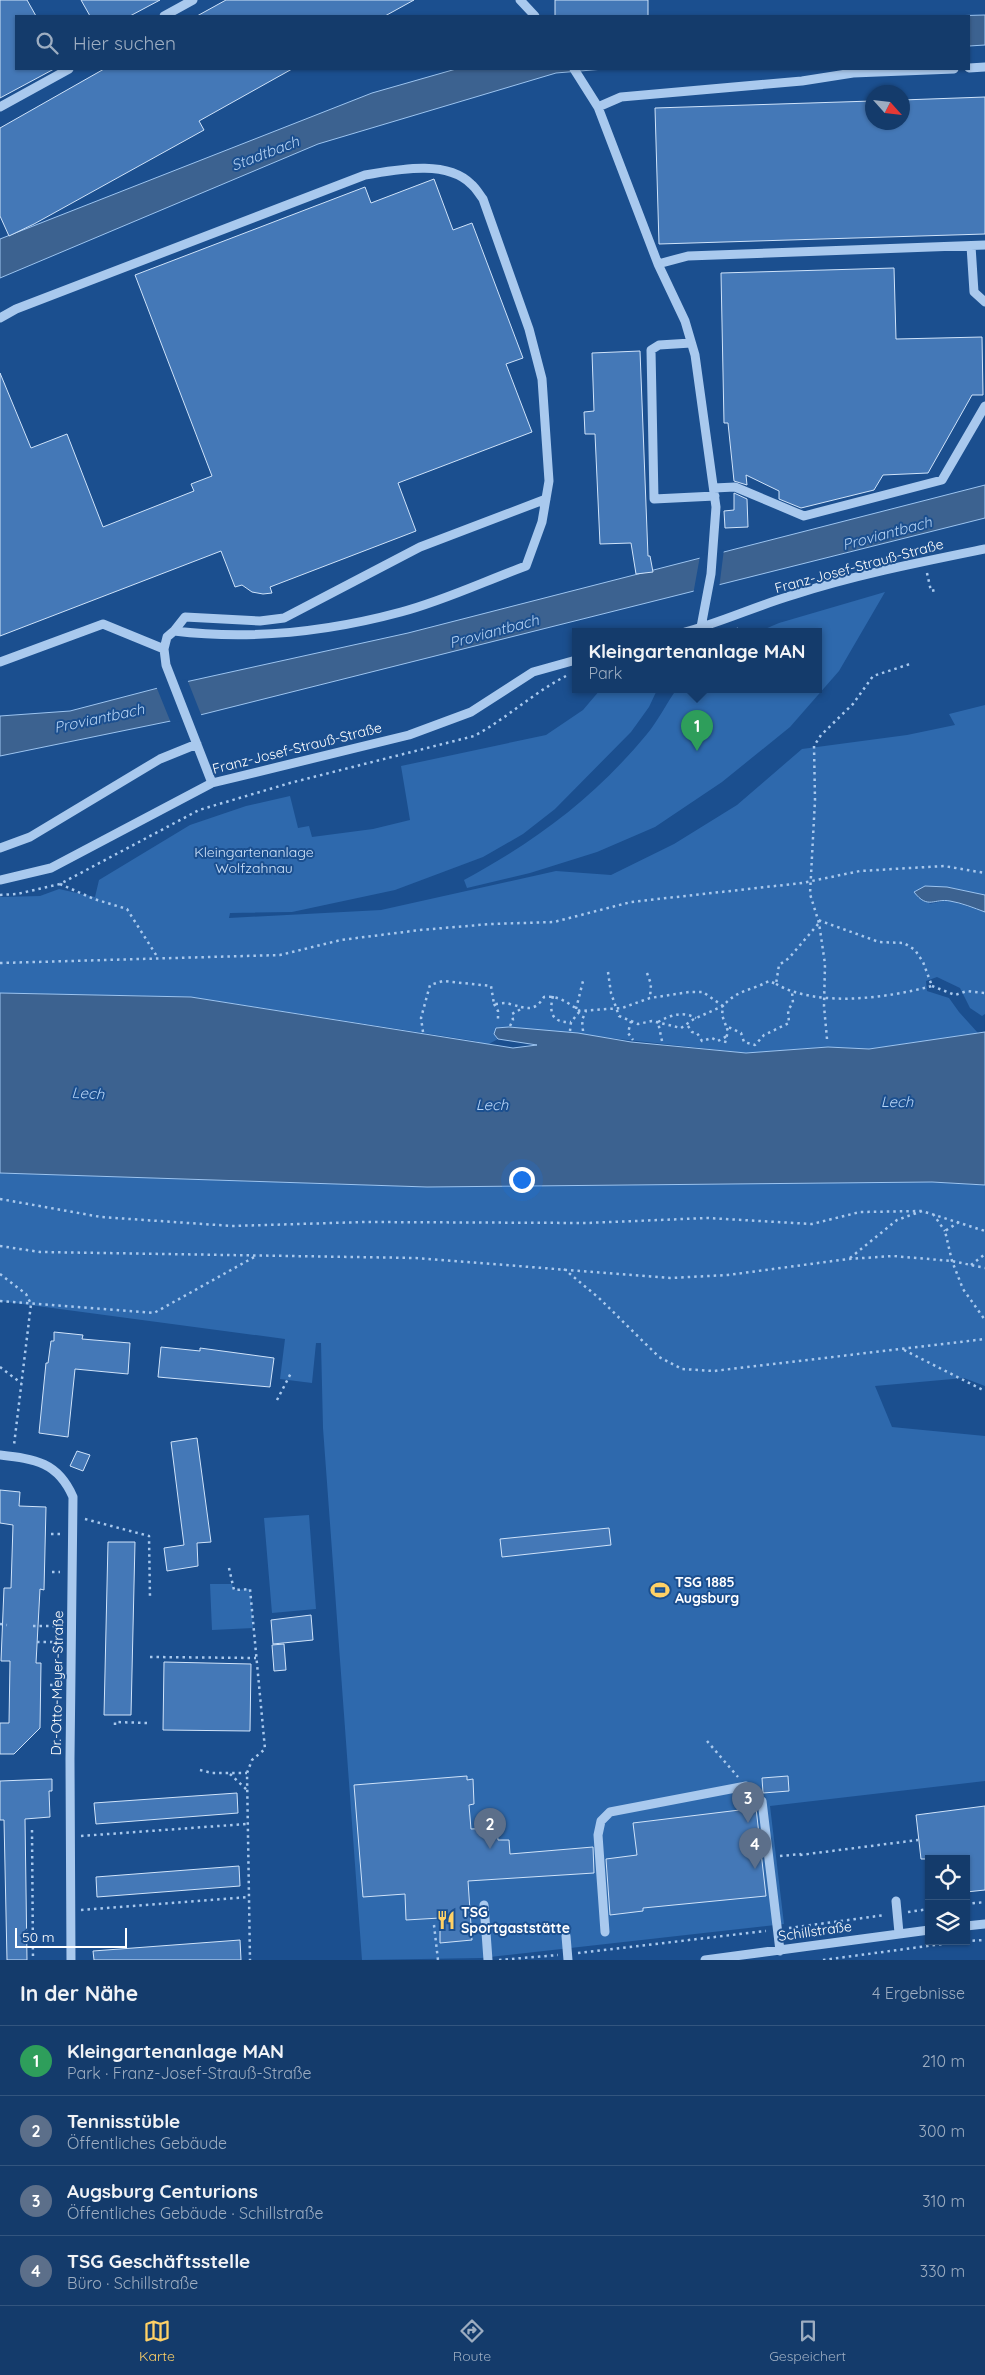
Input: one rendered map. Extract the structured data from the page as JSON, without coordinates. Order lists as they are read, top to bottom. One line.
{"streets":{"street":["Franz-Josef-Strauß-Straße","Dr.-Otto-Meyer-Straße","Schillstraße"]},"water":["Stadtbach","Proviantbach","Lech"],"parks":["Kleingartenanlage Wolfzahnau"],"places":{"sports":["TSG 1885 Augsburg"],"restaurant":["TSG Sportgaststätte"]},"scale_bar":"50 m","north":"bottom right","page":{"search":"Hier suchen","popup":["Kleingartenanlage MAN","Park"],"pins":["1","3","2","4"],"scale":"50 m","heading":["In der Nähe","4 Ergebnisse"],"list":[{"mark":"1","name":"Kleingartenanlage MAN","note":"Park · Franz-Josef-Strauß-Straße","value":"210 m"},{"mark":"2","name":"Tennisstüble","note":"Öffentliches Gebäude","value":"300 m"},{"mark":"3","name":"Augsburg Centurions","note":"Öffentliches Gebäude · Schillstraße","value":"310 m"},{"mark":"4","name":"TSG Geschäftsstelle","note":"Büro · Schillstraße","value":"330 m"}],"nav":["Karte","Route","Gespeichert"]}}
